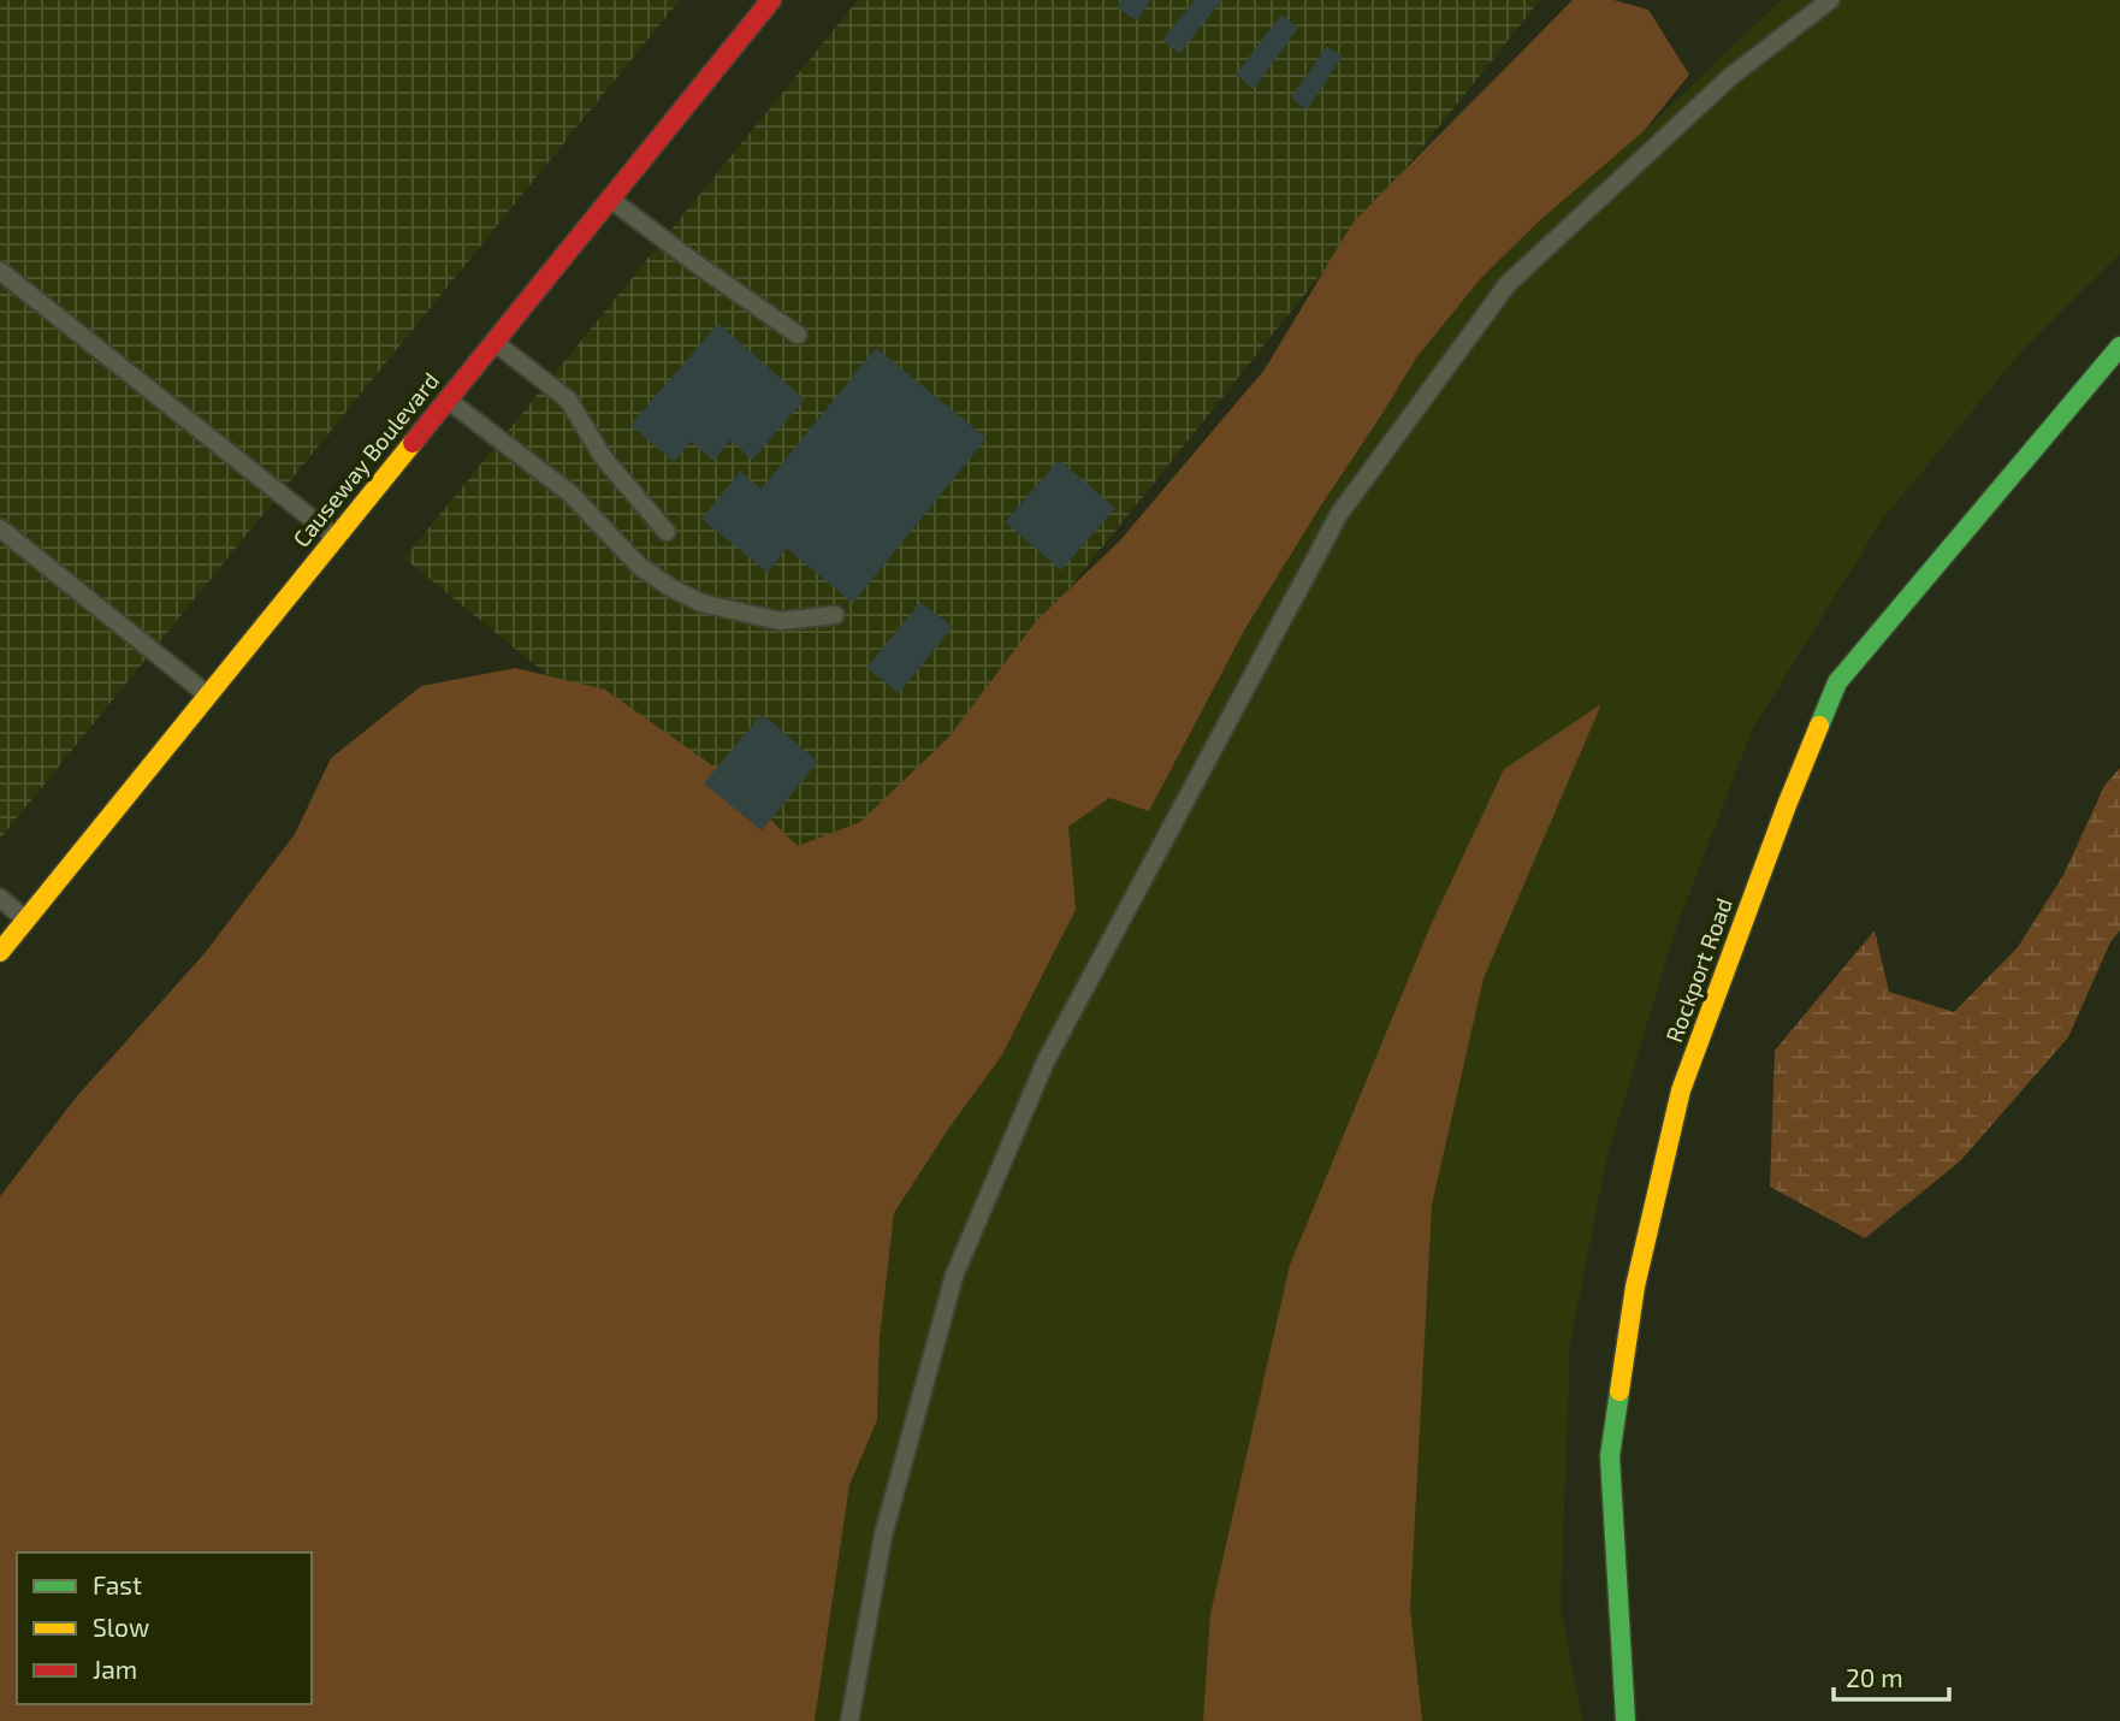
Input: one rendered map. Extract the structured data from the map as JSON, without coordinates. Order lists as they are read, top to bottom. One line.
{"streets":{"street":["Causeway Boulevard","Rockport Road"]},"legend":["Fast","Slow","Jam"],"scale_bar":"20 m"}
